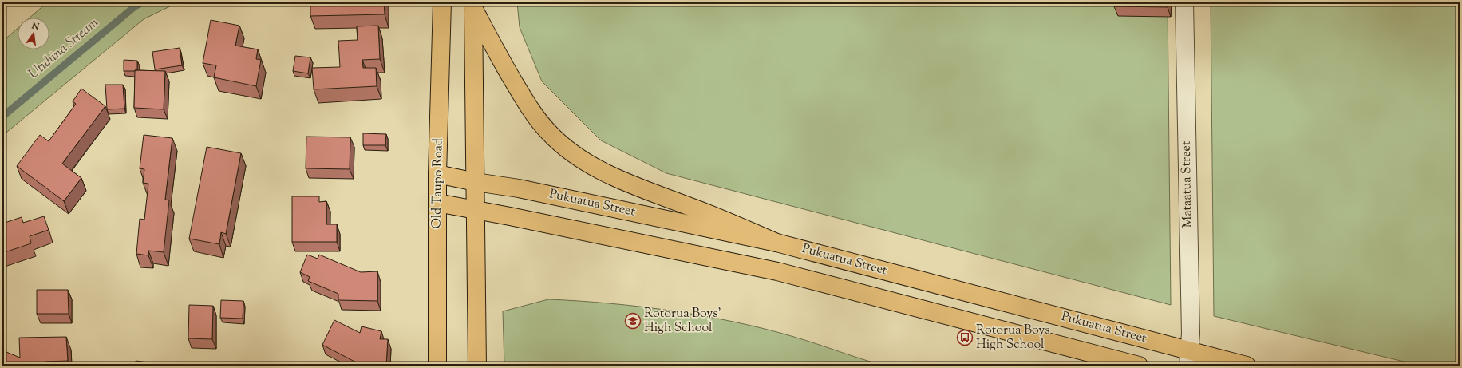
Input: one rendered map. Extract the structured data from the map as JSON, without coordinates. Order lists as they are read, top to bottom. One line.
{"streets":{"main road":["Old Taupo Road","Pukuatua Street"],"street":["Mataatua Street"]},"crossings":[["Old Taupo Road","Pukuatua Street"],["Mataatua Street","Pukuatua Street"]],"water":["Utuhina Stream"],"places":{"school or university":["Rotorua Boys' High School"],"bus stop":["Rotorua Boys High School"]},"north":"top"}
